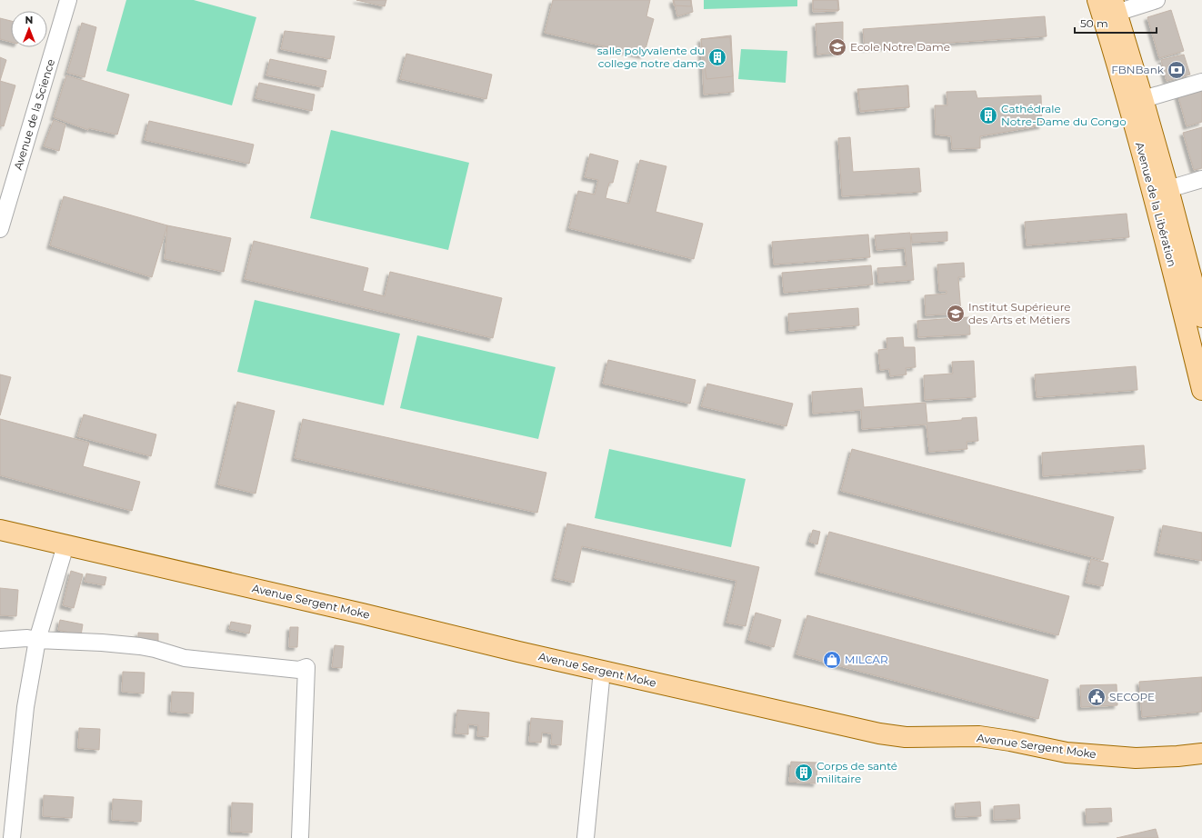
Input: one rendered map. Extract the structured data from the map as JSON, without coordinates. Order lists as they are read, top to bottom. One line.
{"streets":{"main road":["Avenue de la Libération","Avenue Sergent Moke"],"street":["Avenue de la Science"]},"places":{"school or university":["Ecole Notre Dame","Institut Supérieure des Arts et Métiers"],"building":["salle polyvalente du college notre dame","Cathédrale Notre-Dame du Congo","Corps de santé militaire"],"bank":["FBNBank"],"shop":["MILCAR"],"public building":["SECOPE"]},"scale_bar":"50 m","north":"top"}
